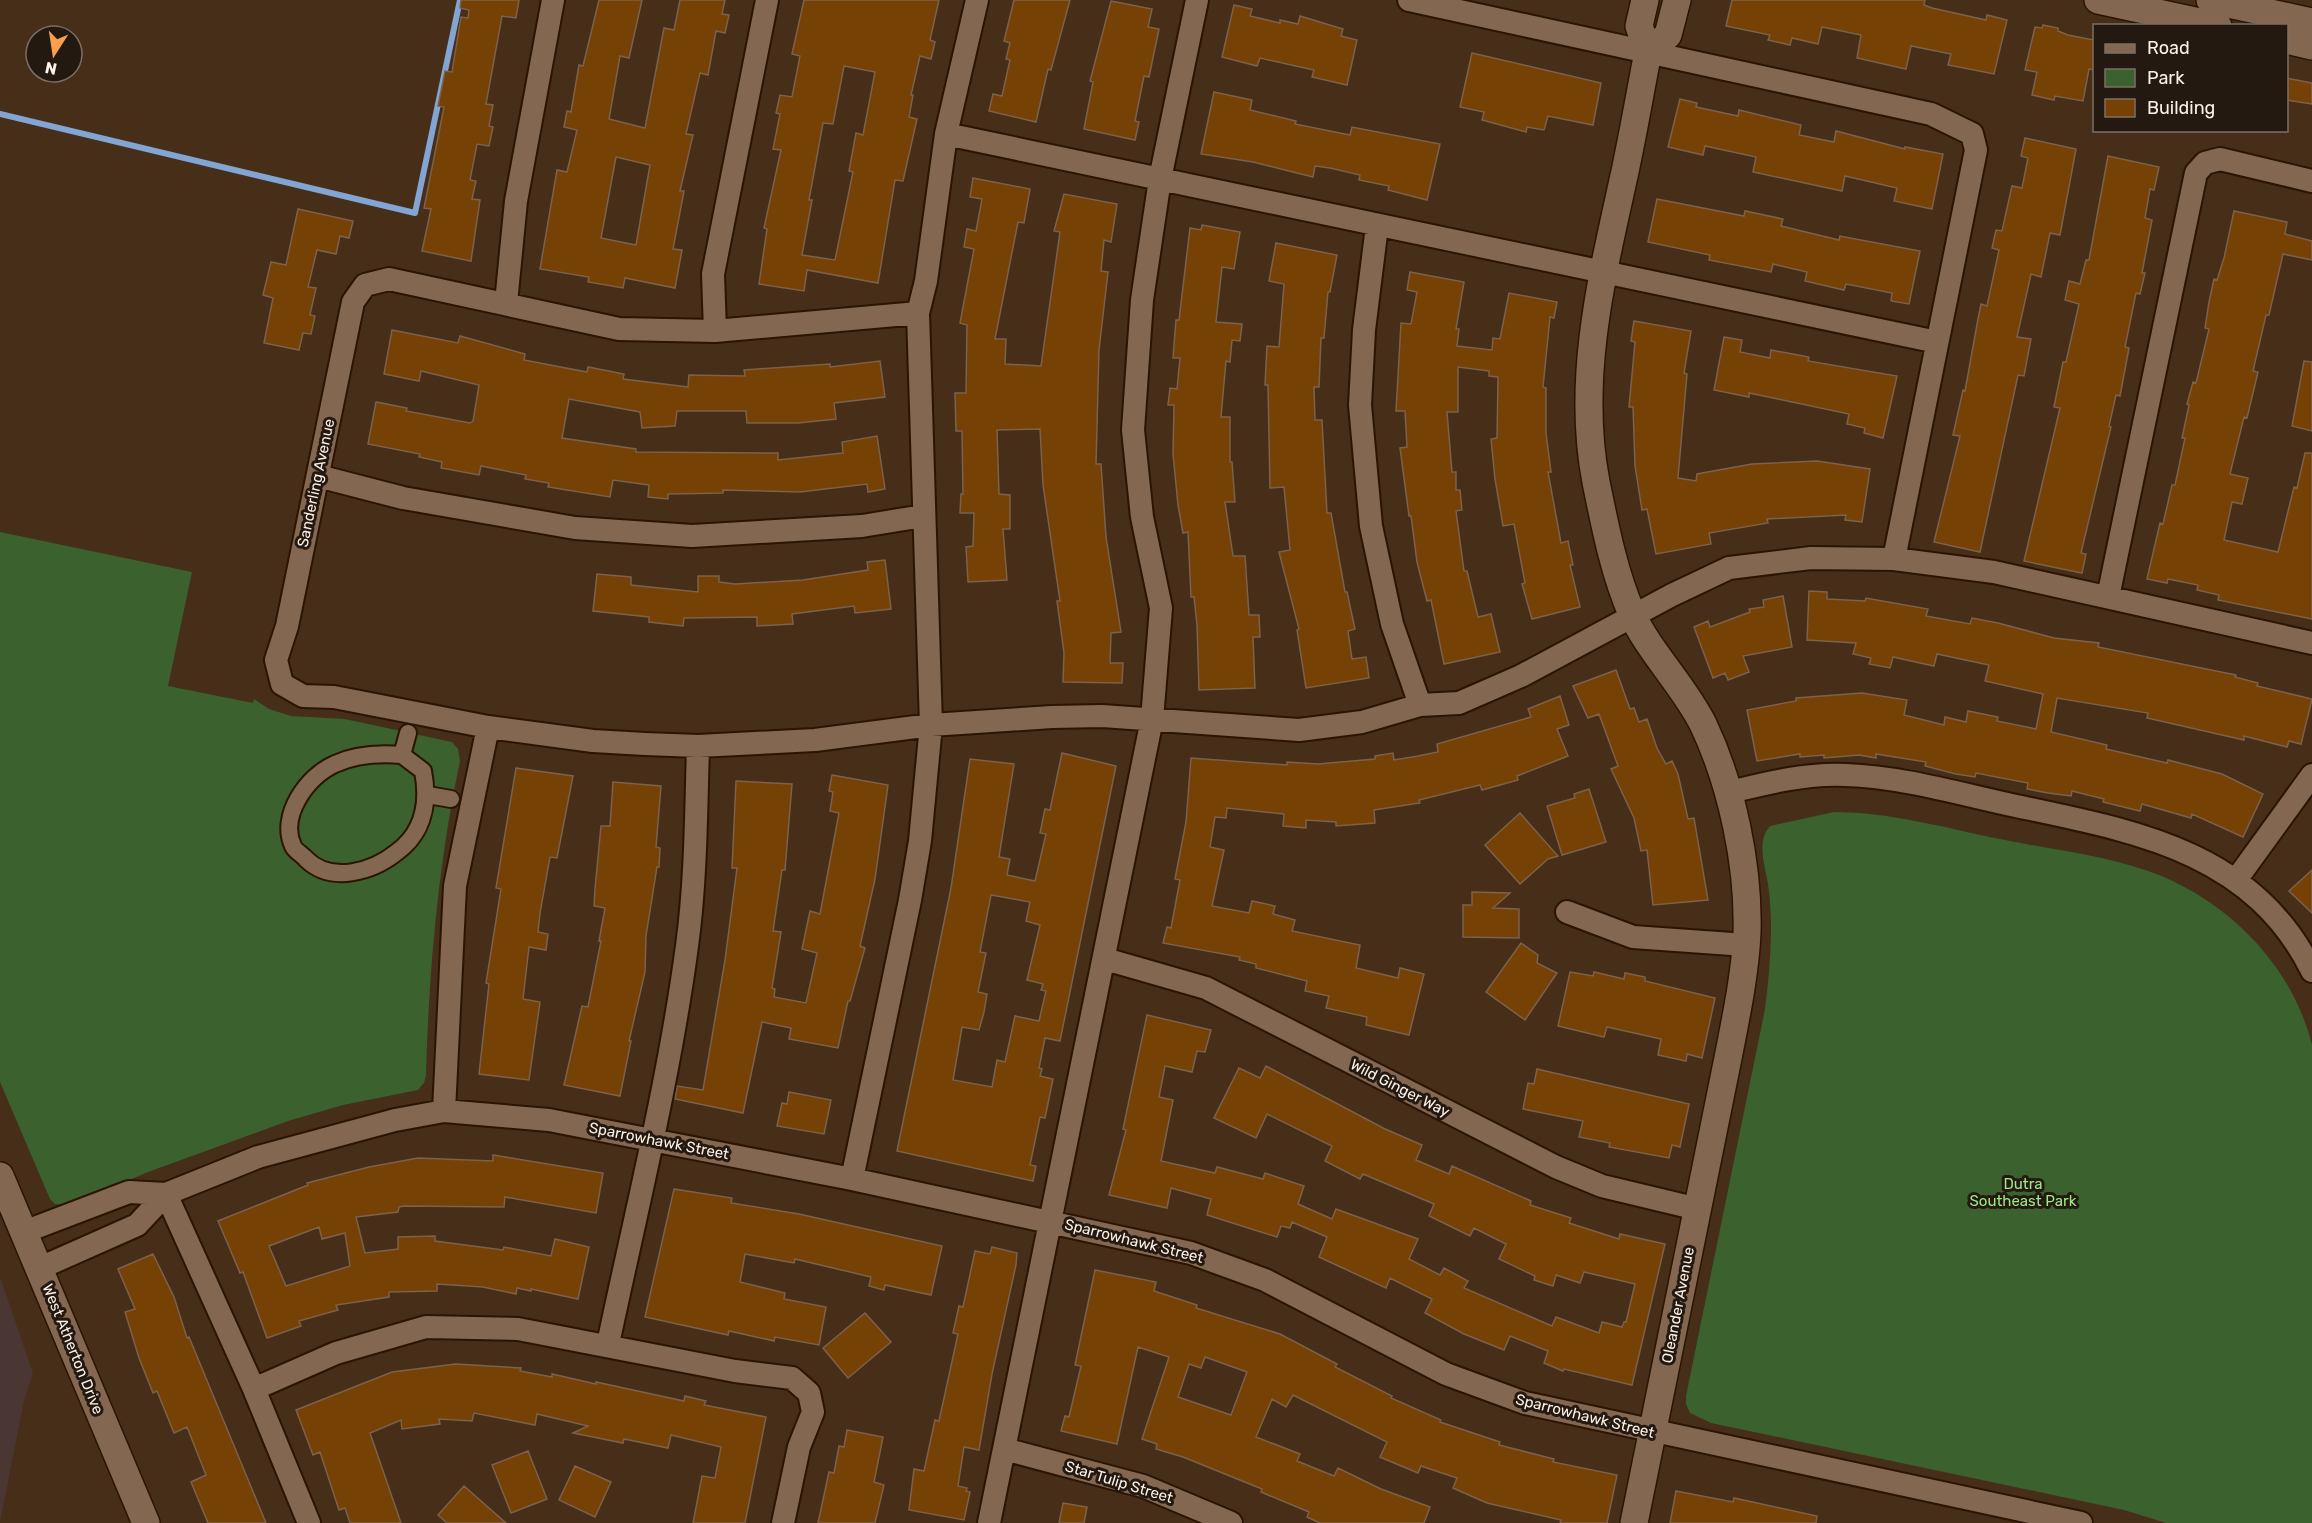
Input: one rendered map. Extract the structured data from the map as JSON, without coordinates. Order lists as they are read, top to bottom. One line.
{"streets":{"street":["Sanderling Avenue","Wild Ginger Way","Sparrowhawk Street","Oleander Avenue","West Atherton Drive","Star Tulip Street"]},"crossings":[["Wild Ginger Way","Oleander Avenue"],["Sparrowhawk Street","Oleander Avenue"]],"parks":["Dutra Southeast Park"],"legend":["Road","Park","Building"],"north":"bottom"}
